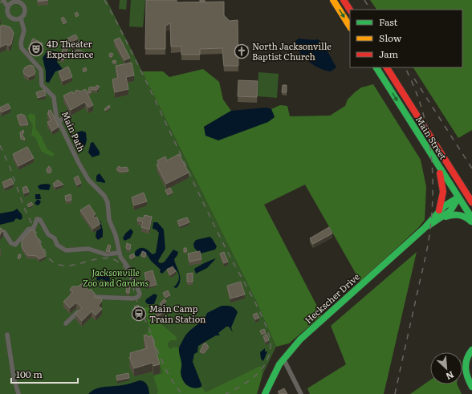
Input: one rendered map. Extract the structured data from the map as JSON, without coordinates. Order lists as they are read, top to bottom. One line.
{"streets":{"main road":["Main Street","Heckscher Drive"],"street":["Main Path"]},"crossings":[["Main Street","Heckscher Drive"]],"parks":["Jacksonville Zoo and Gardens"],"places":{"theatre":["4D Theater Experience"],"church":["North Jacksonville Baptist Church"],"station":["Main Camp Train Station"]},"legend":["Fast","Slow","Jam"],"scale_bar":"100 m","north":"bottom right"}
